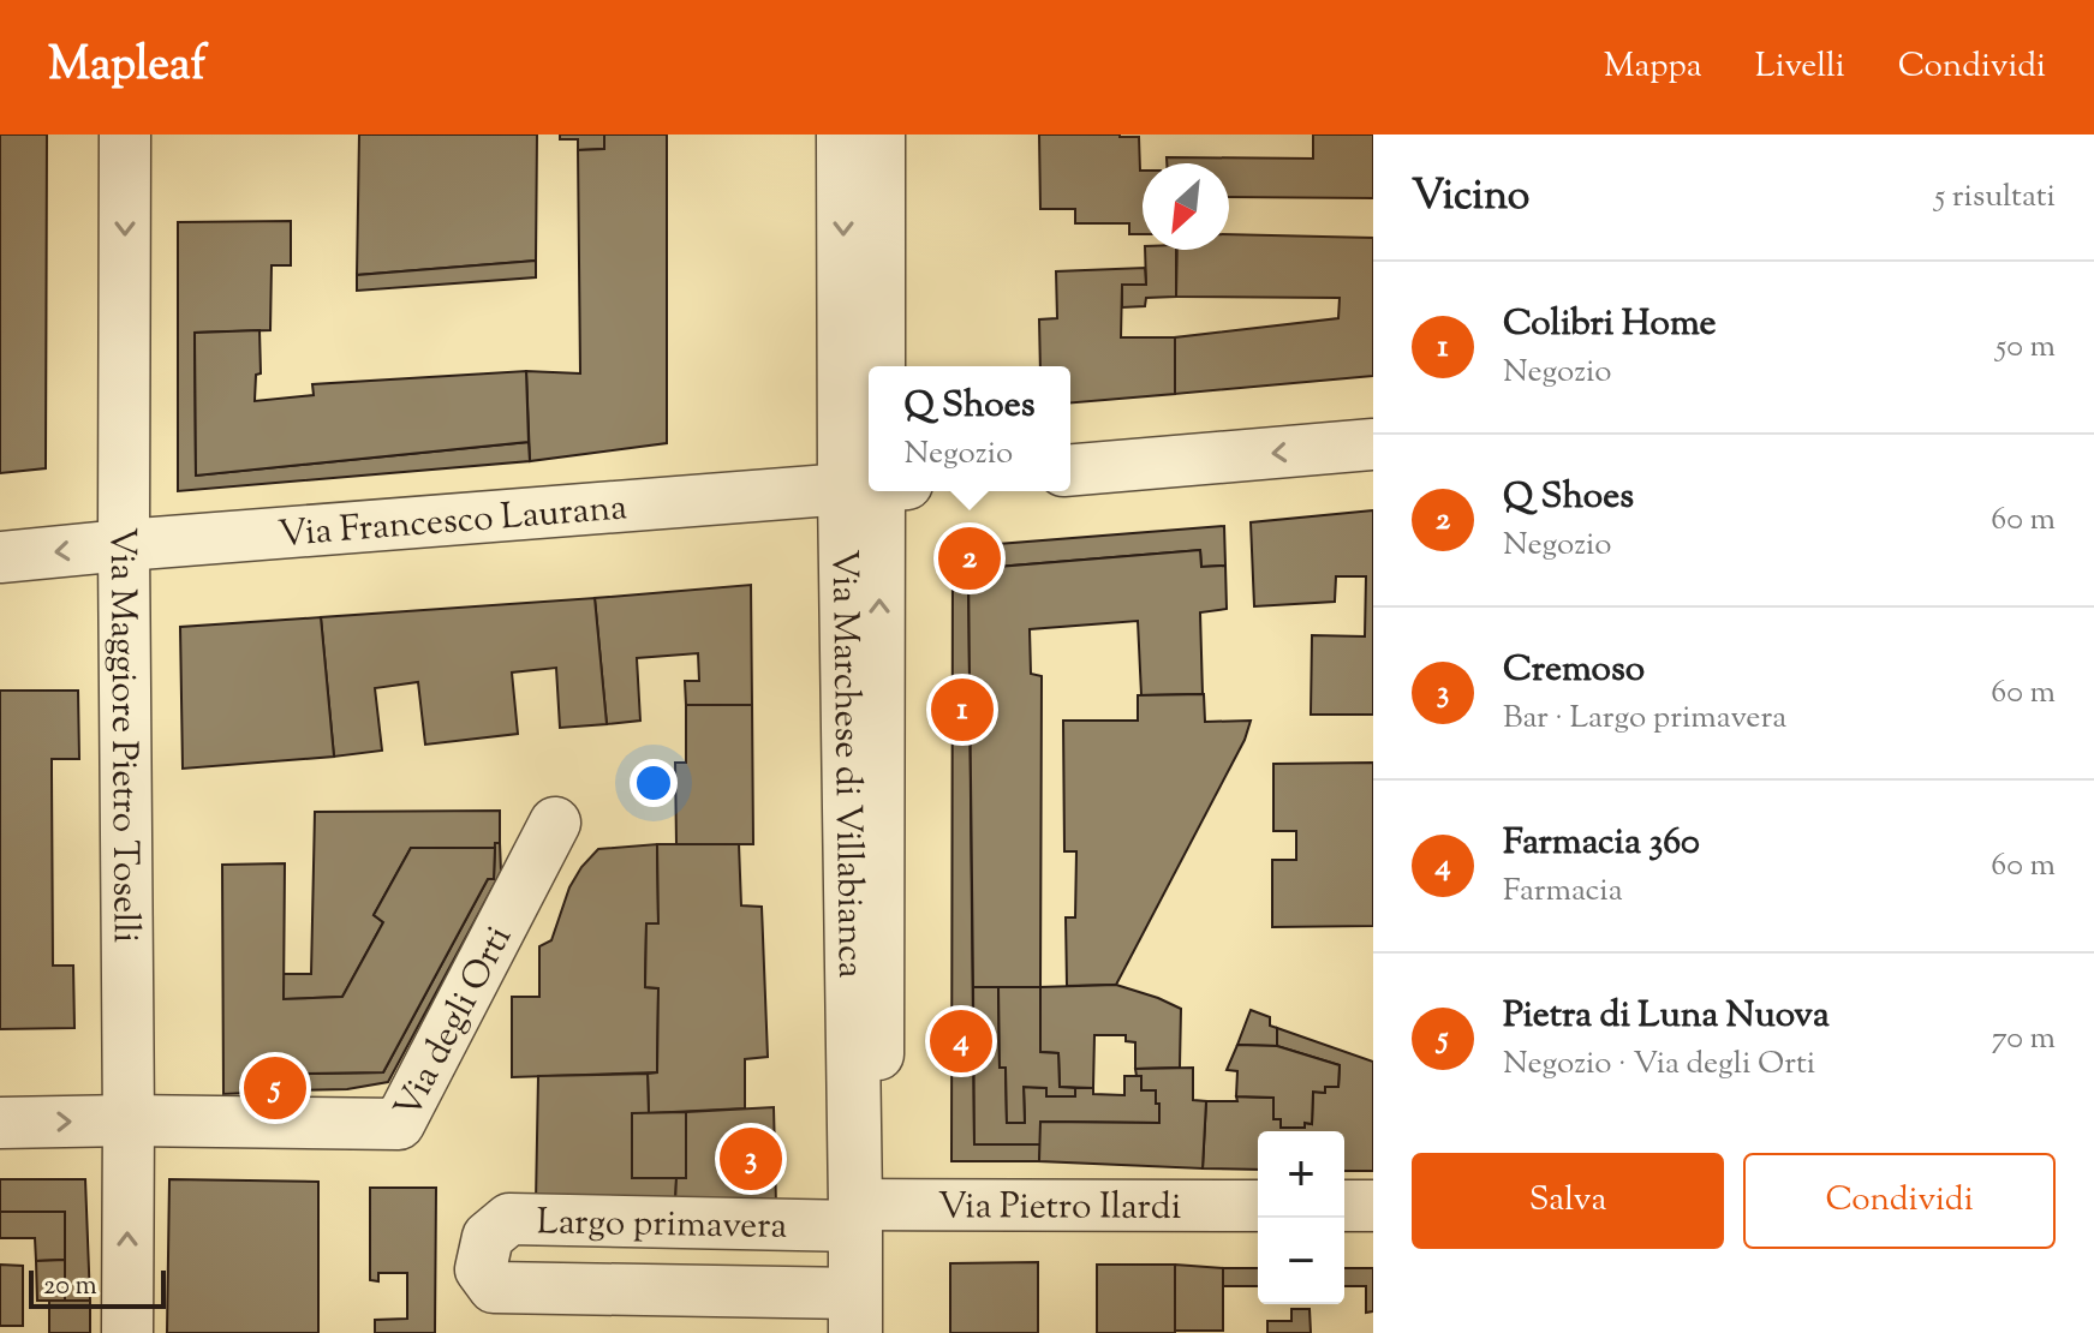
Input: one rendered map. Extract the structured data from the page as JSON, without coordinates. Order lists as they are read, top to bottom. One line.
{"streets":{"street":["Via Francesco Laurana","Via Maggiore Pietro Toselli","Via Marchese di Villabianca","Via degli Orti","Via Pietro Ilardi","Largo primavera"]},"crossings":[["Via Francesco Laurana","Via Maggiore Pietro Toselli"],["Via Maggiore Pietro Toselli","Via degli Orti"],["Via Marchese di Villabianca","Via Pietro Ilardi"],["Via Marchese di Villabianca","Largo primavera"],["Via Pietro Ilardi","Largo primavera"]],"scale_bar":"20 m","north":"bottom left","page":{"header":"Mapleaf","nav":["Mappa","Livelli","Condividi"],"heading":["Vicino","5 risultati"],"list":[{"mark":"1","name":"Colibri Home","note":"Negozio","value":"50 m"},{"mark":"2","name":"Q Shoes","note":"Negozio","value":"60 m"},{"mark":"3","name":"Cremoso","note":"Bar · Largo primavera","value":"60 m"},{"mark":"4","name":"Farmacia 360","note":"Farmacia","value":"60 m"},{"mark":"5","name":"Pietra di Luna Nuova","note":"Negozio · Via degli Orti","value":"70 m"}],"popup":["Q Shoes","Negozio"],"pins":["2","1","4","5","3"],"buttons":["Salva","Condividi"],"map_buttons":["+","−"],"scale":"20 m"}}
